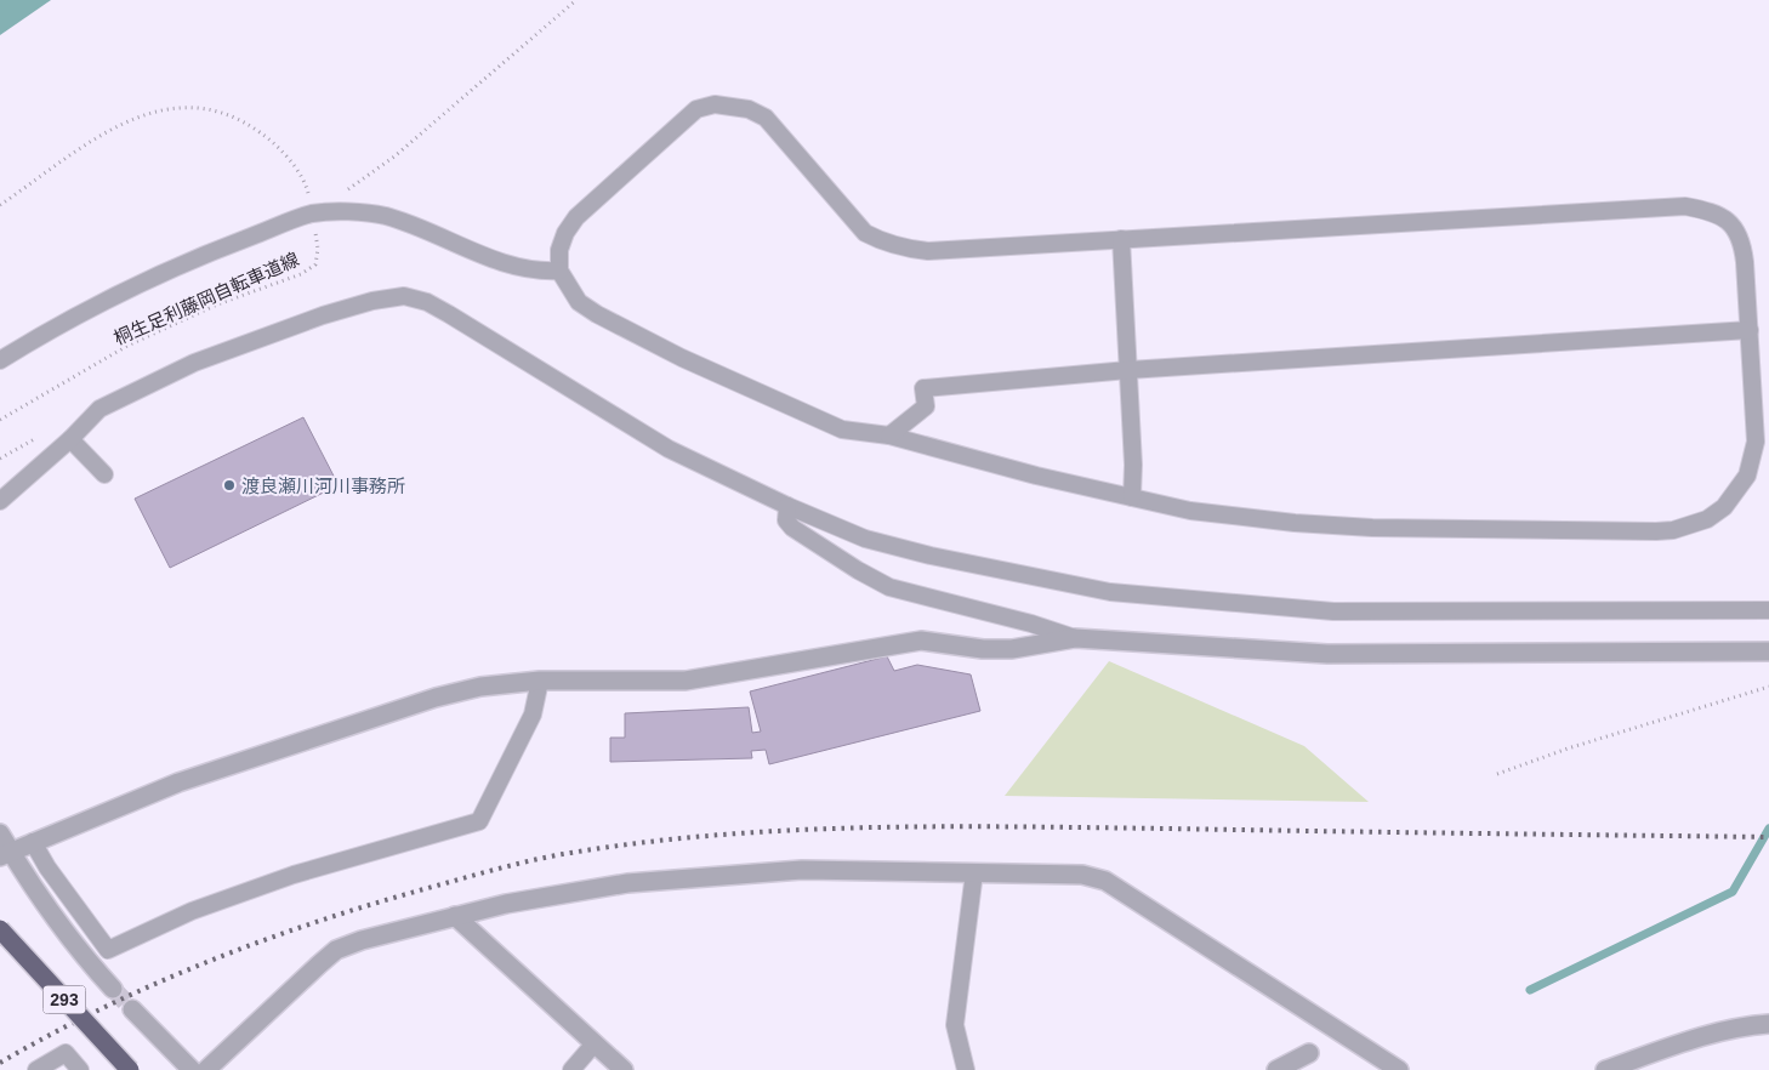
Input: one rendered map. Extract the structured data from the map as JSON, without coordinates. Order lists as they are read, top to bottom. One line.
{"streets":{"highway":["293"],"path":["桐生足利藤岡自転車道線"]},"places":["渡良瀬川河川事務所"]}
